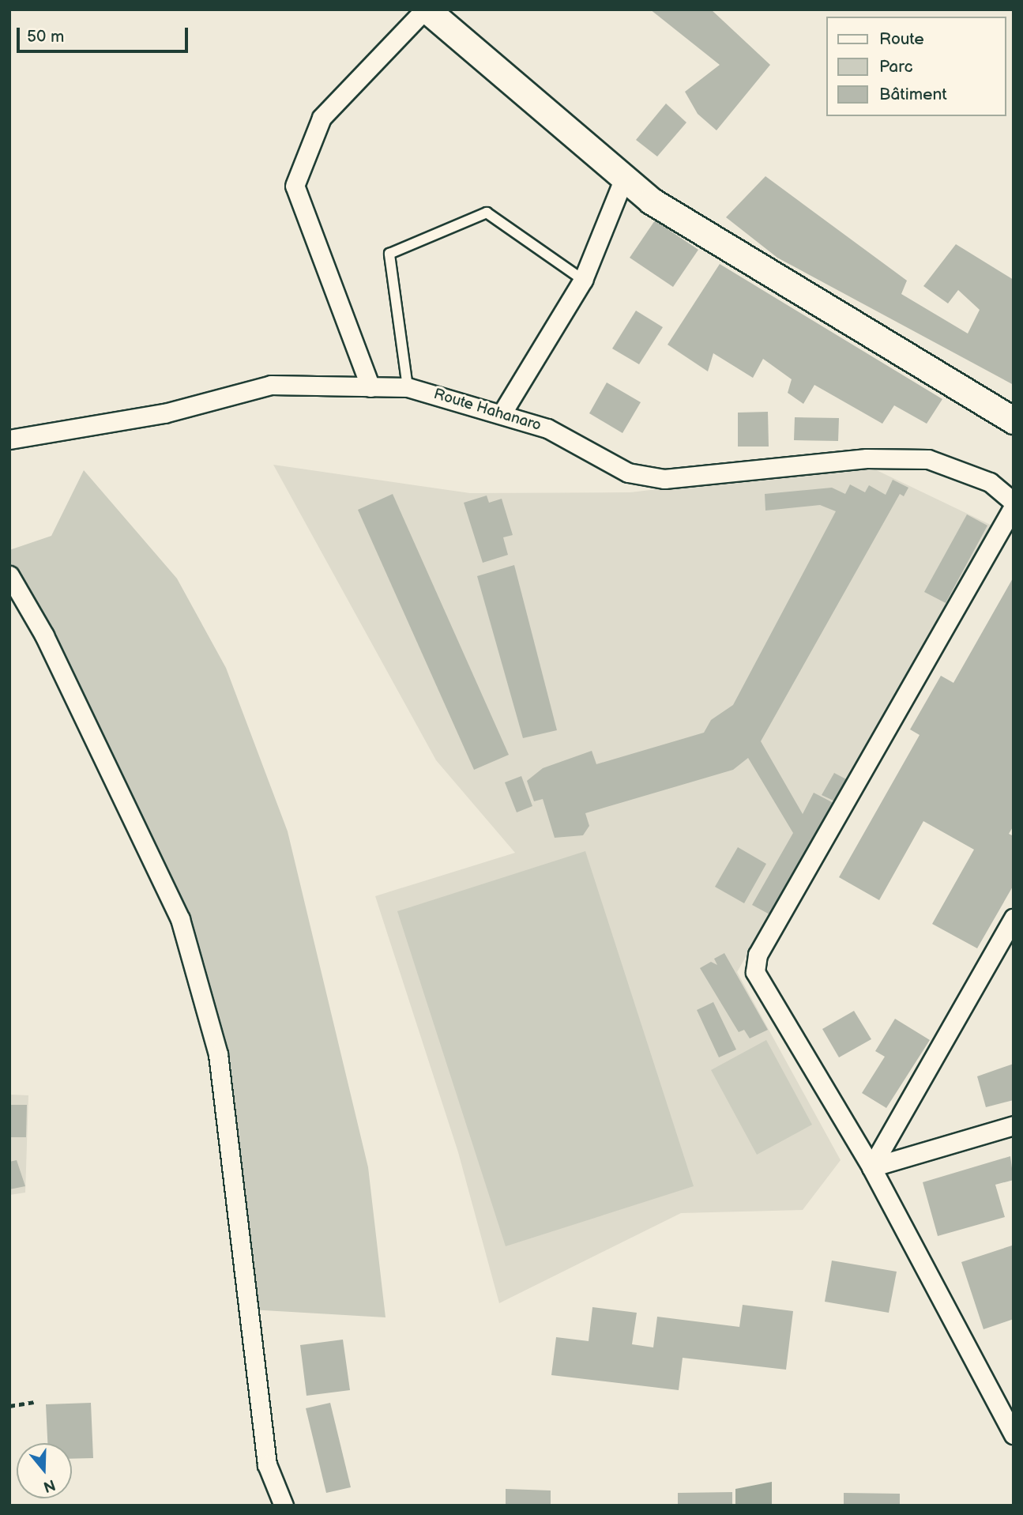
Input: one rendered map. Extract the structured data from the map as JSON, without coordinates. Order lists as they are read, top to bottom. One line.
{"streets":{"street":["Route Hahanaro"]},"legend":["Route","Parc","Bâtiment"],"scale_bar":"50 m","north":"bottom"}
